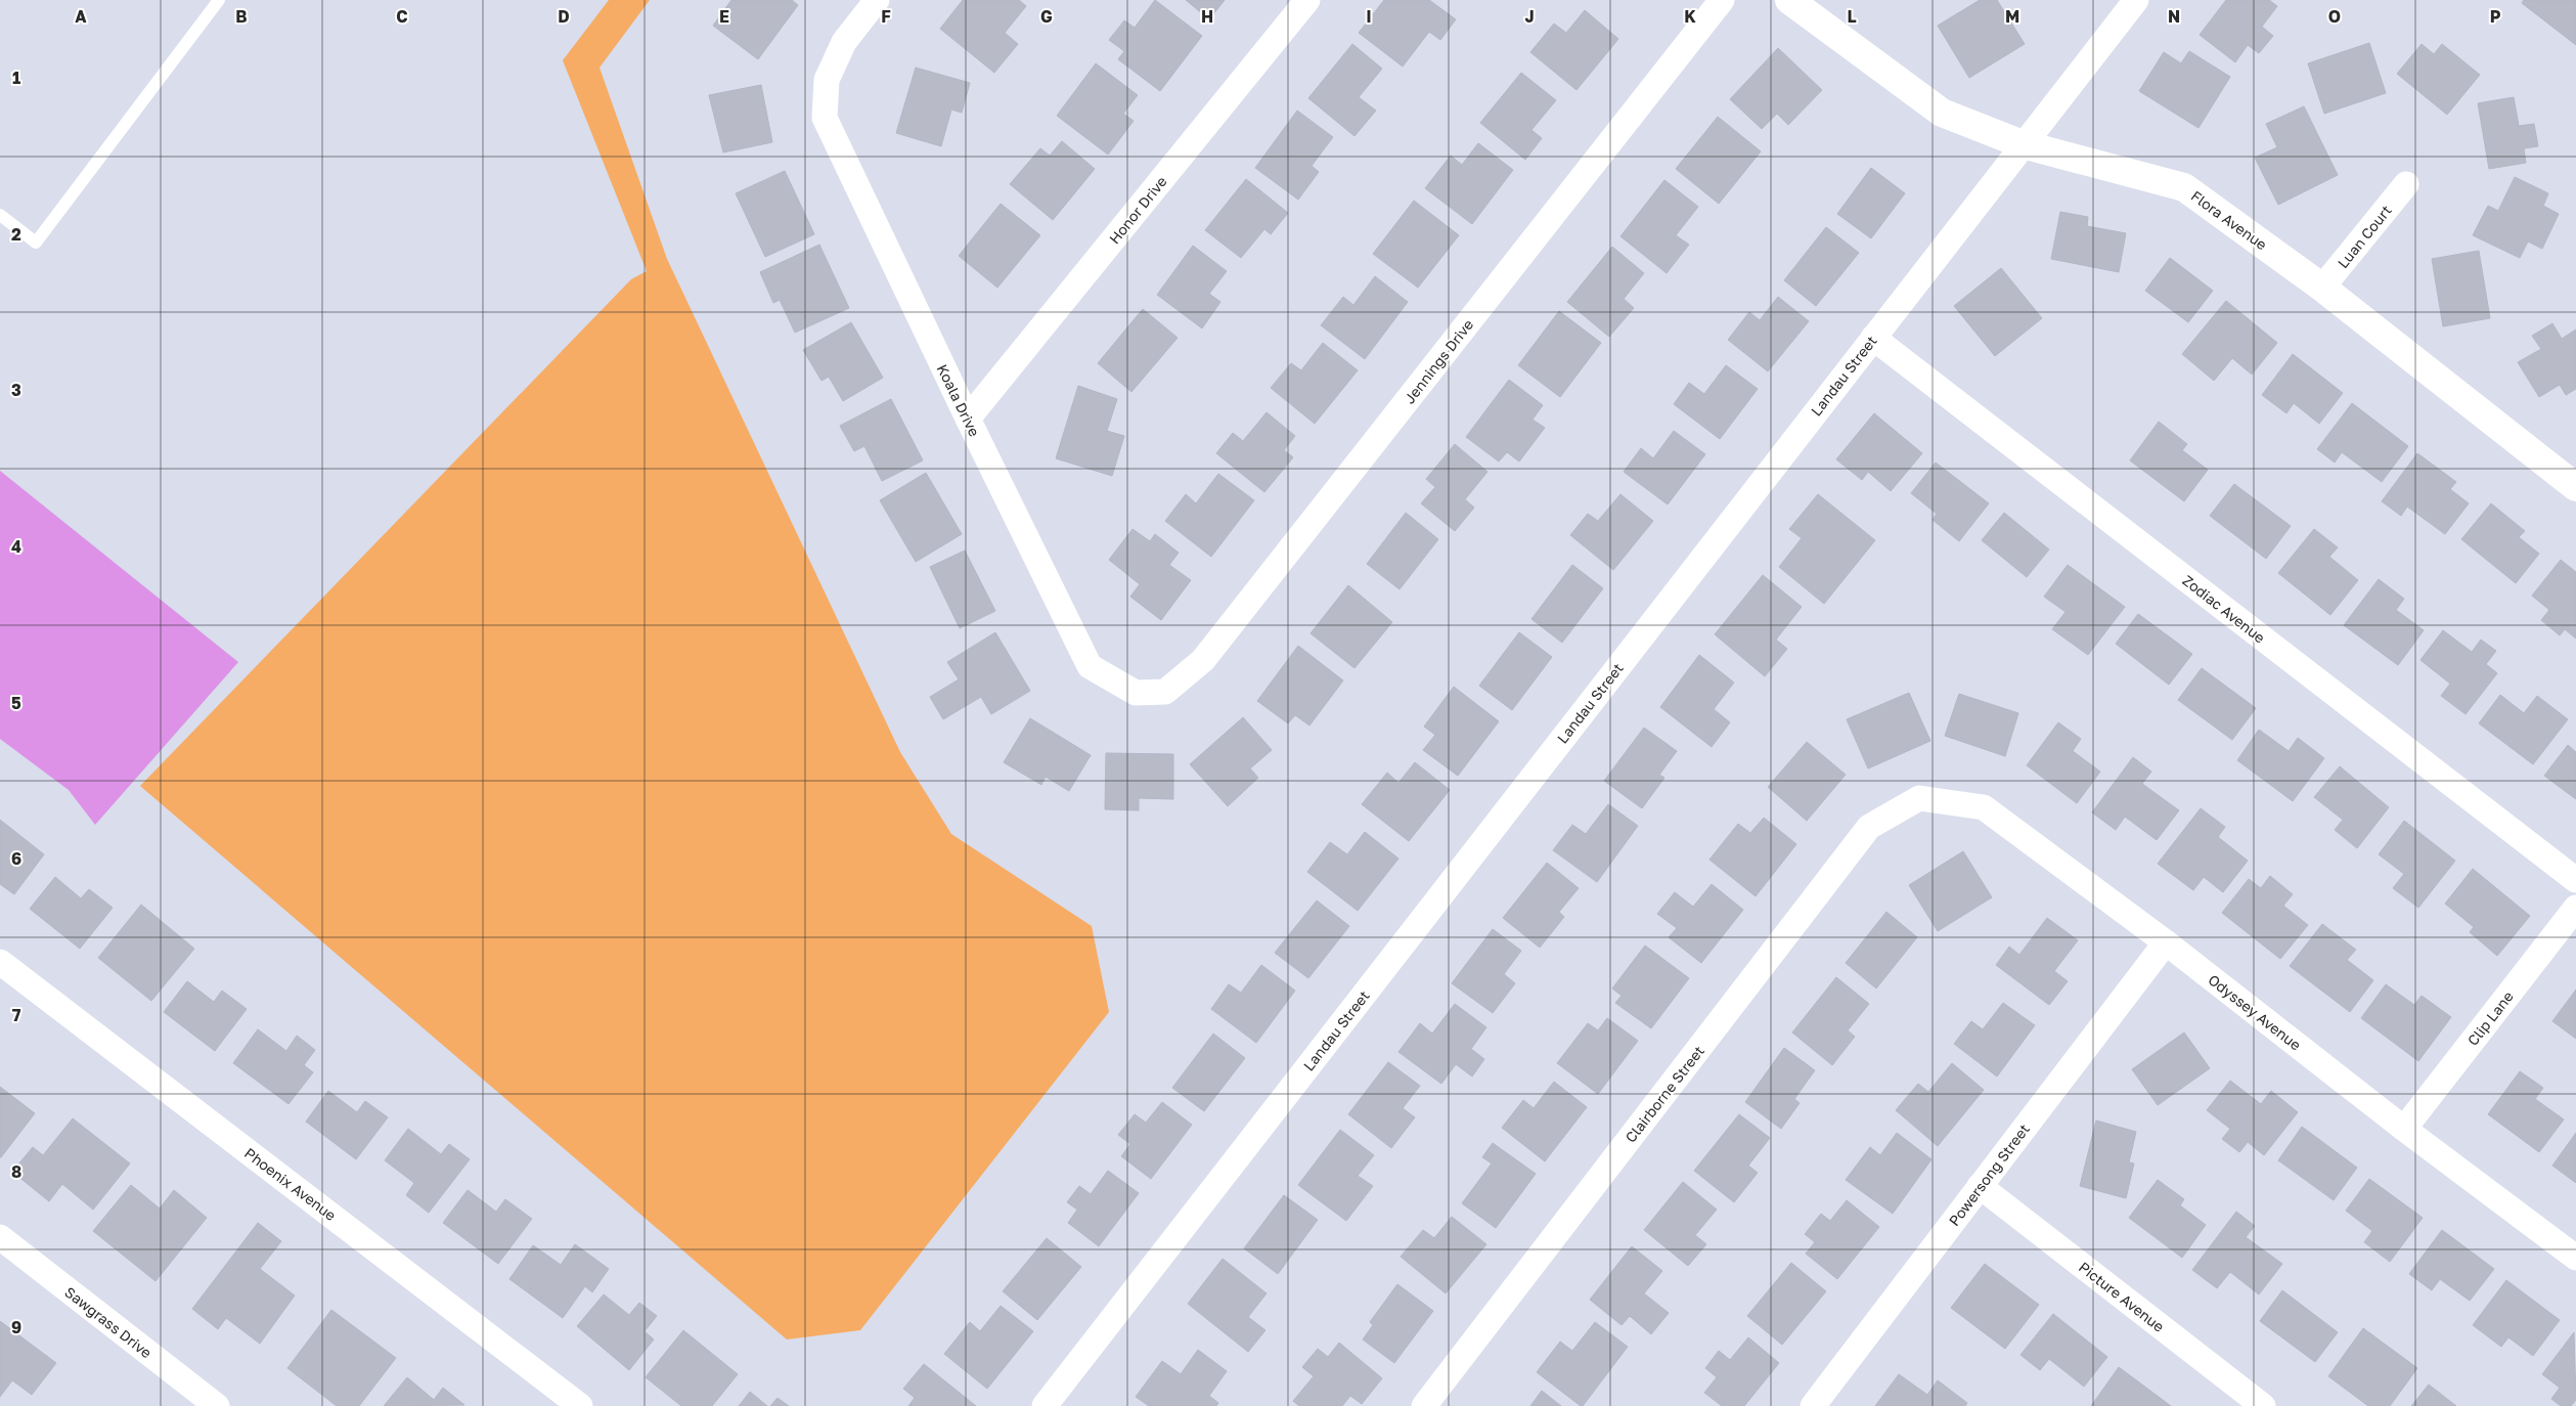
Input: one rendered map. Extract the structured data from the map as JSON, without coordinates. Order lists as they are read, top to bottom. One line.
{"streets":{"street":["Honor Drive","Flora Avenue","Luan Court","Jennings Drive","Landau Street","Koala Drive","Zodiac Avenue","Odyssey Avenue","Clip Lane","Clairborne Street","Powersong Street","Phoenix Avenue","Picture Avenue","Sawgrass Drive"]},"crossings":[["Honor Drive","Koala Drive"],["Flora Avenue","Luan Court"],["Flora Avenue","Landau Street"],["Jennings Drive","Koala Drive"],["Landau Street","Zodiac Avenue"],["Odyssey Avenue","Clip Lane"],["Odyssey Avenue","Clairborne Street"],["Odyssey Avenue","Powersong Street"],["Powersong Street","Picture Avenue"]],"grid":{"columns":["A","B","C","D","E","F","G","H","I","J","K","L","M","N","O","P"],"rows":["1","2","3","4","5","6","7","8","9"]}}
